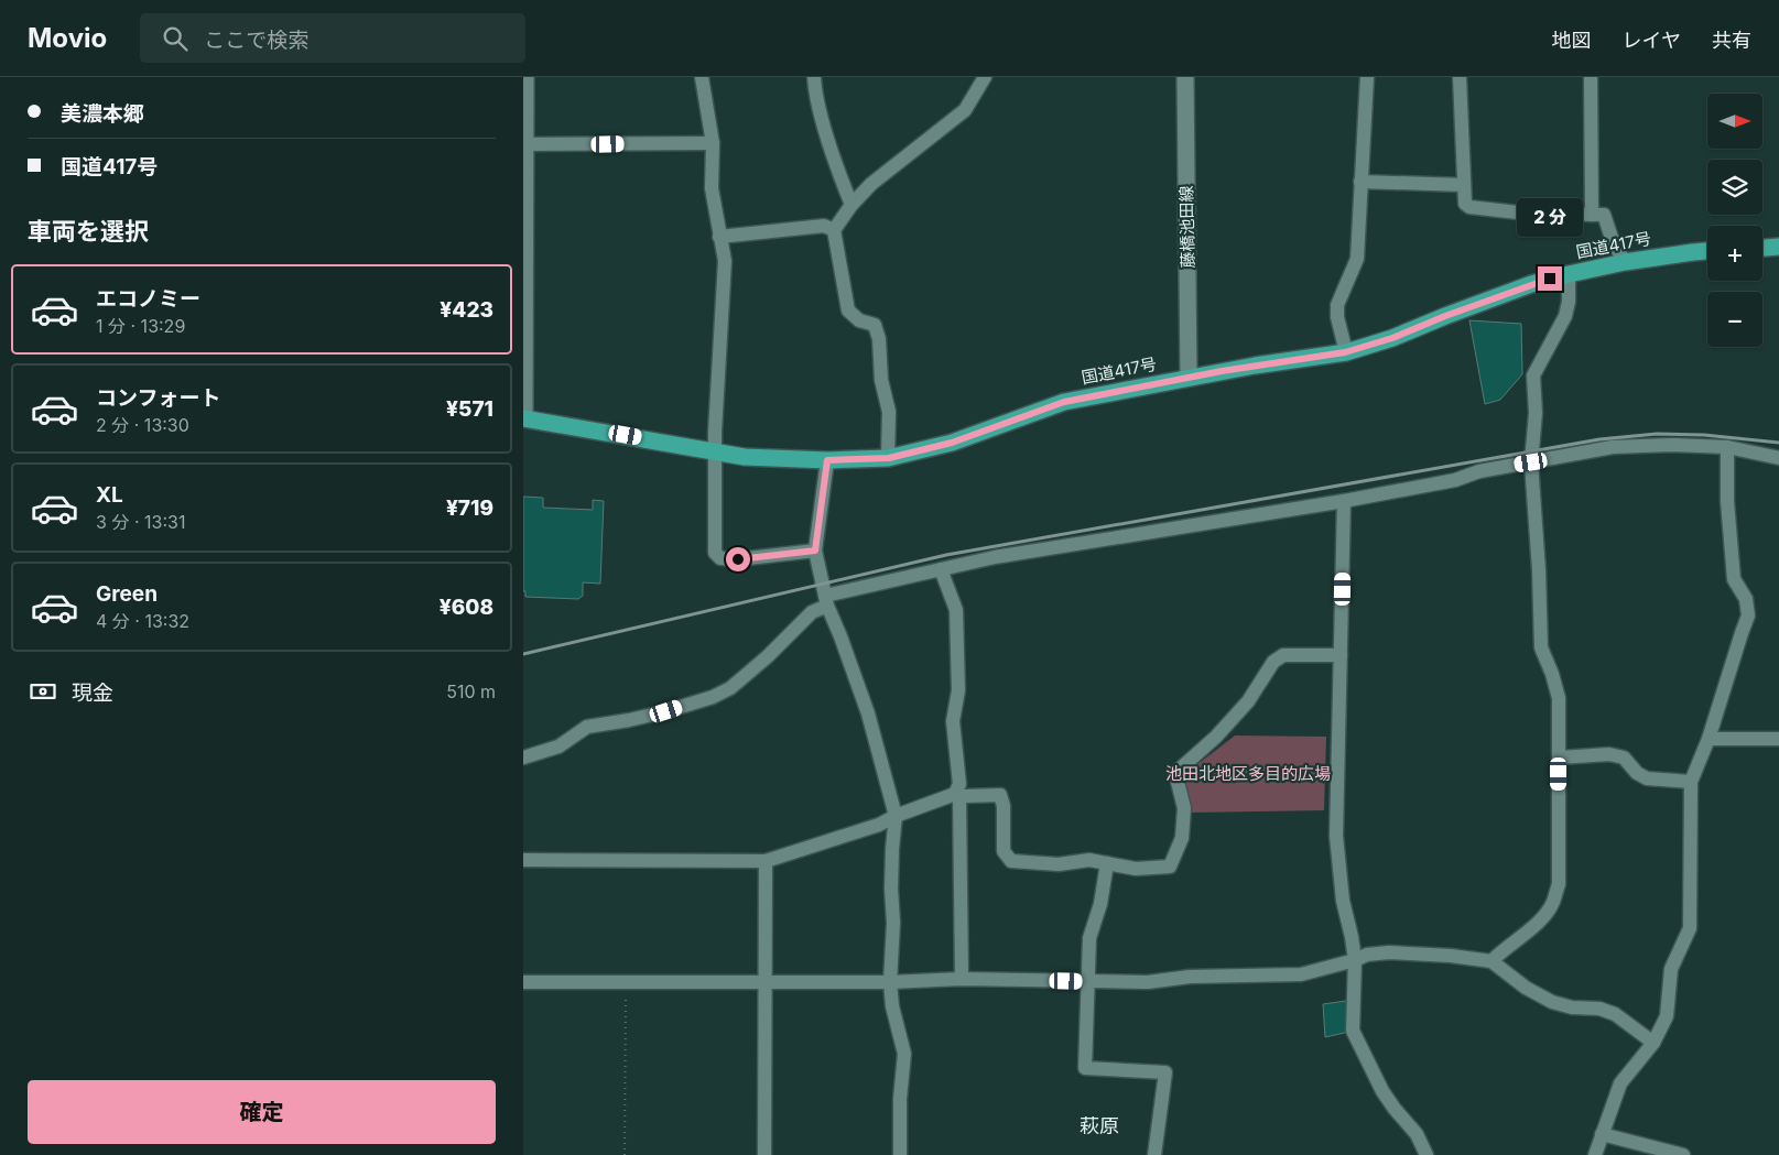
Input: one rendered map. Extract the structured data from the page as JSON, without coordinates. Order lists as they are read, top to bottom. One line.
{"streets":{"highway":["国道417号"],"street":["藤橋池田線"]},"crossings":[["藤橋池田線","国道417号"]],"districts":["萩原"],"parks":["池田北地区多目的広場"],"north":"right","page":{"header":"Movio","search":"ここで検索","nav":["地図","レイヤ","共有"],"banner":["美濃本郷","国道417号"],"map_buttons":["+","−"],"heading":"車両を選択","bubble":"2 分","list":[{"name":"エコノミー","note":"1 分 · 13:29","value":"¥423"},{"name":"コンフォート","note":"2 分 · 13:30","value":"¥571"},{"name":"XL","note":"3 分 · 13:31","value":"¥719"},{"name":"Green","note":"4 分 · 13:32","value":"¥608"}],"pay":["現金","510 m"],"buttons":"確定"}}
